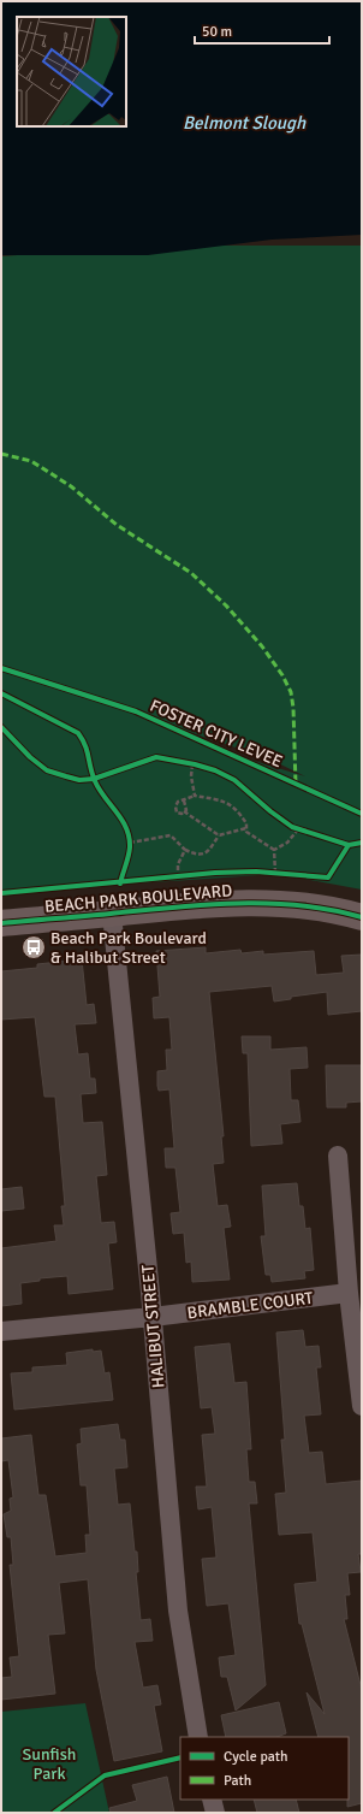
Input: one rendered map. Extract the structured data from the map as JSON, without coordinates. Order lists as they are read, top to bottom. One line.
{"streets":{"main road":["BEACH PARK BOULEVARD"],"street":["BRAMBLE COURT","HALIBUT STREET"],"cycle path":["FOSTER CITY LEVEE"]},"crossings":[["BEACH PARK BOULEVARD","HALIBUT STREET"],["BRAMBLE COURT","HALIBUT STREET"]],"water":["Belmont Slough"],"parks":["Sunfish Park"],"places":{"bus stop":["Beach Park Boulevard & Halibut Street"]},"legend":["Cycle path","Path"],"scale_bar":"50 m"}
